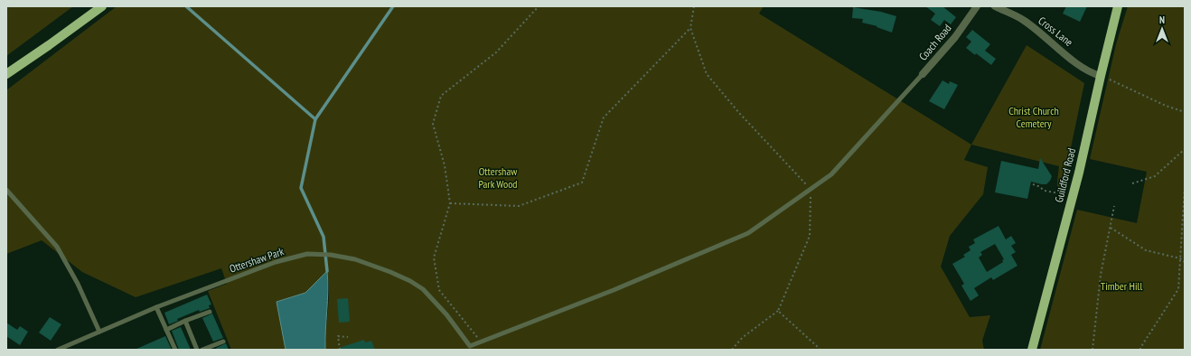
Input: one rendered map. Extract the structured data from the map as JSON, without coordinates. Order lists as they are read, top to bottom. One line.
{"streets":{"main road":["Guildford Road"],"street":["Cross Lane","Coach Road"],"lane":["Ottershaw Park"]},"crossings":[["Cross Lane","Guildford Road"]],"parks":["Christ Church Cemetery","Ottershaw Park Wood","Timber Hill"],"north":"top"}
